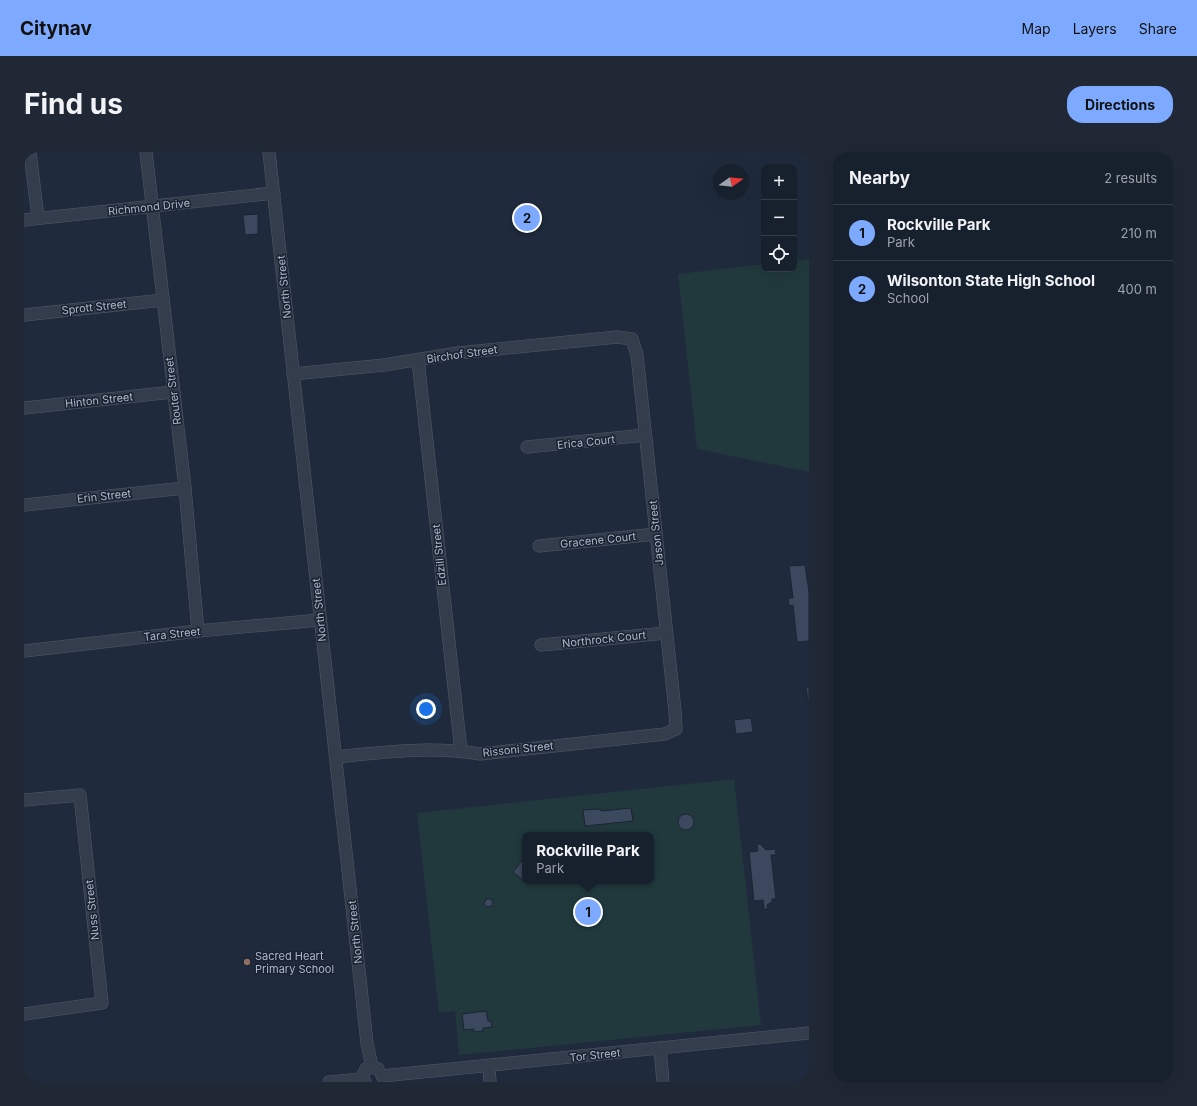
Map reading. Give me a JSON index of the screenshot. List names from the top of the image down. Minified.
{"streets":{"street":["Richmond Drive","North Street","Sprott Street","Birchof Street","Router Street","Hinton Street","Erica Court","Erin Street","Jason Street","Gracene Court","Edzill Street","Tara Street","Northrock Court","Rissoni Street","Nuss Street","Tor Street"]},"crossings":[["Richmond Drive","North Street"],["Richmond Drive","Router Street"],["North Street","Birchof Street"],["North Street","Tara Street"],["North Street","Rissoni Street"],["Sprott Street","Router Street"],["Birchof Street","Jason Street"],["Birchof Street","Edzill Street"],["Router Street","Hinton Street"],["Router Street","Erin Street"],["Router Street","Tara Street"],["Erica Court","Jason Street"],["Jason Street","Gracene Court"],["Jason Street","Northrock Court"],["Jason Street","Rissoni Street"],["Edzill Street","Rissoni Street"]],"places":["Sacred Heart Primary School"],"north":"right","page":{"header":"Citynav","nav":["Map","Layers","Share"],"buttons":"Directions","title":"Find us","heading":["Nearby","2 results"],"map_buttons":["+","−"],"pins":["2","1"],"list":[{"mark":"1","name":"Rockville Park","note":"Park","value":"210 m"},{"mark":"2","name":"Wilsonton State High School","note":"School","value":"400 m"}],"popup":["Rockville Park","Park"]}}
